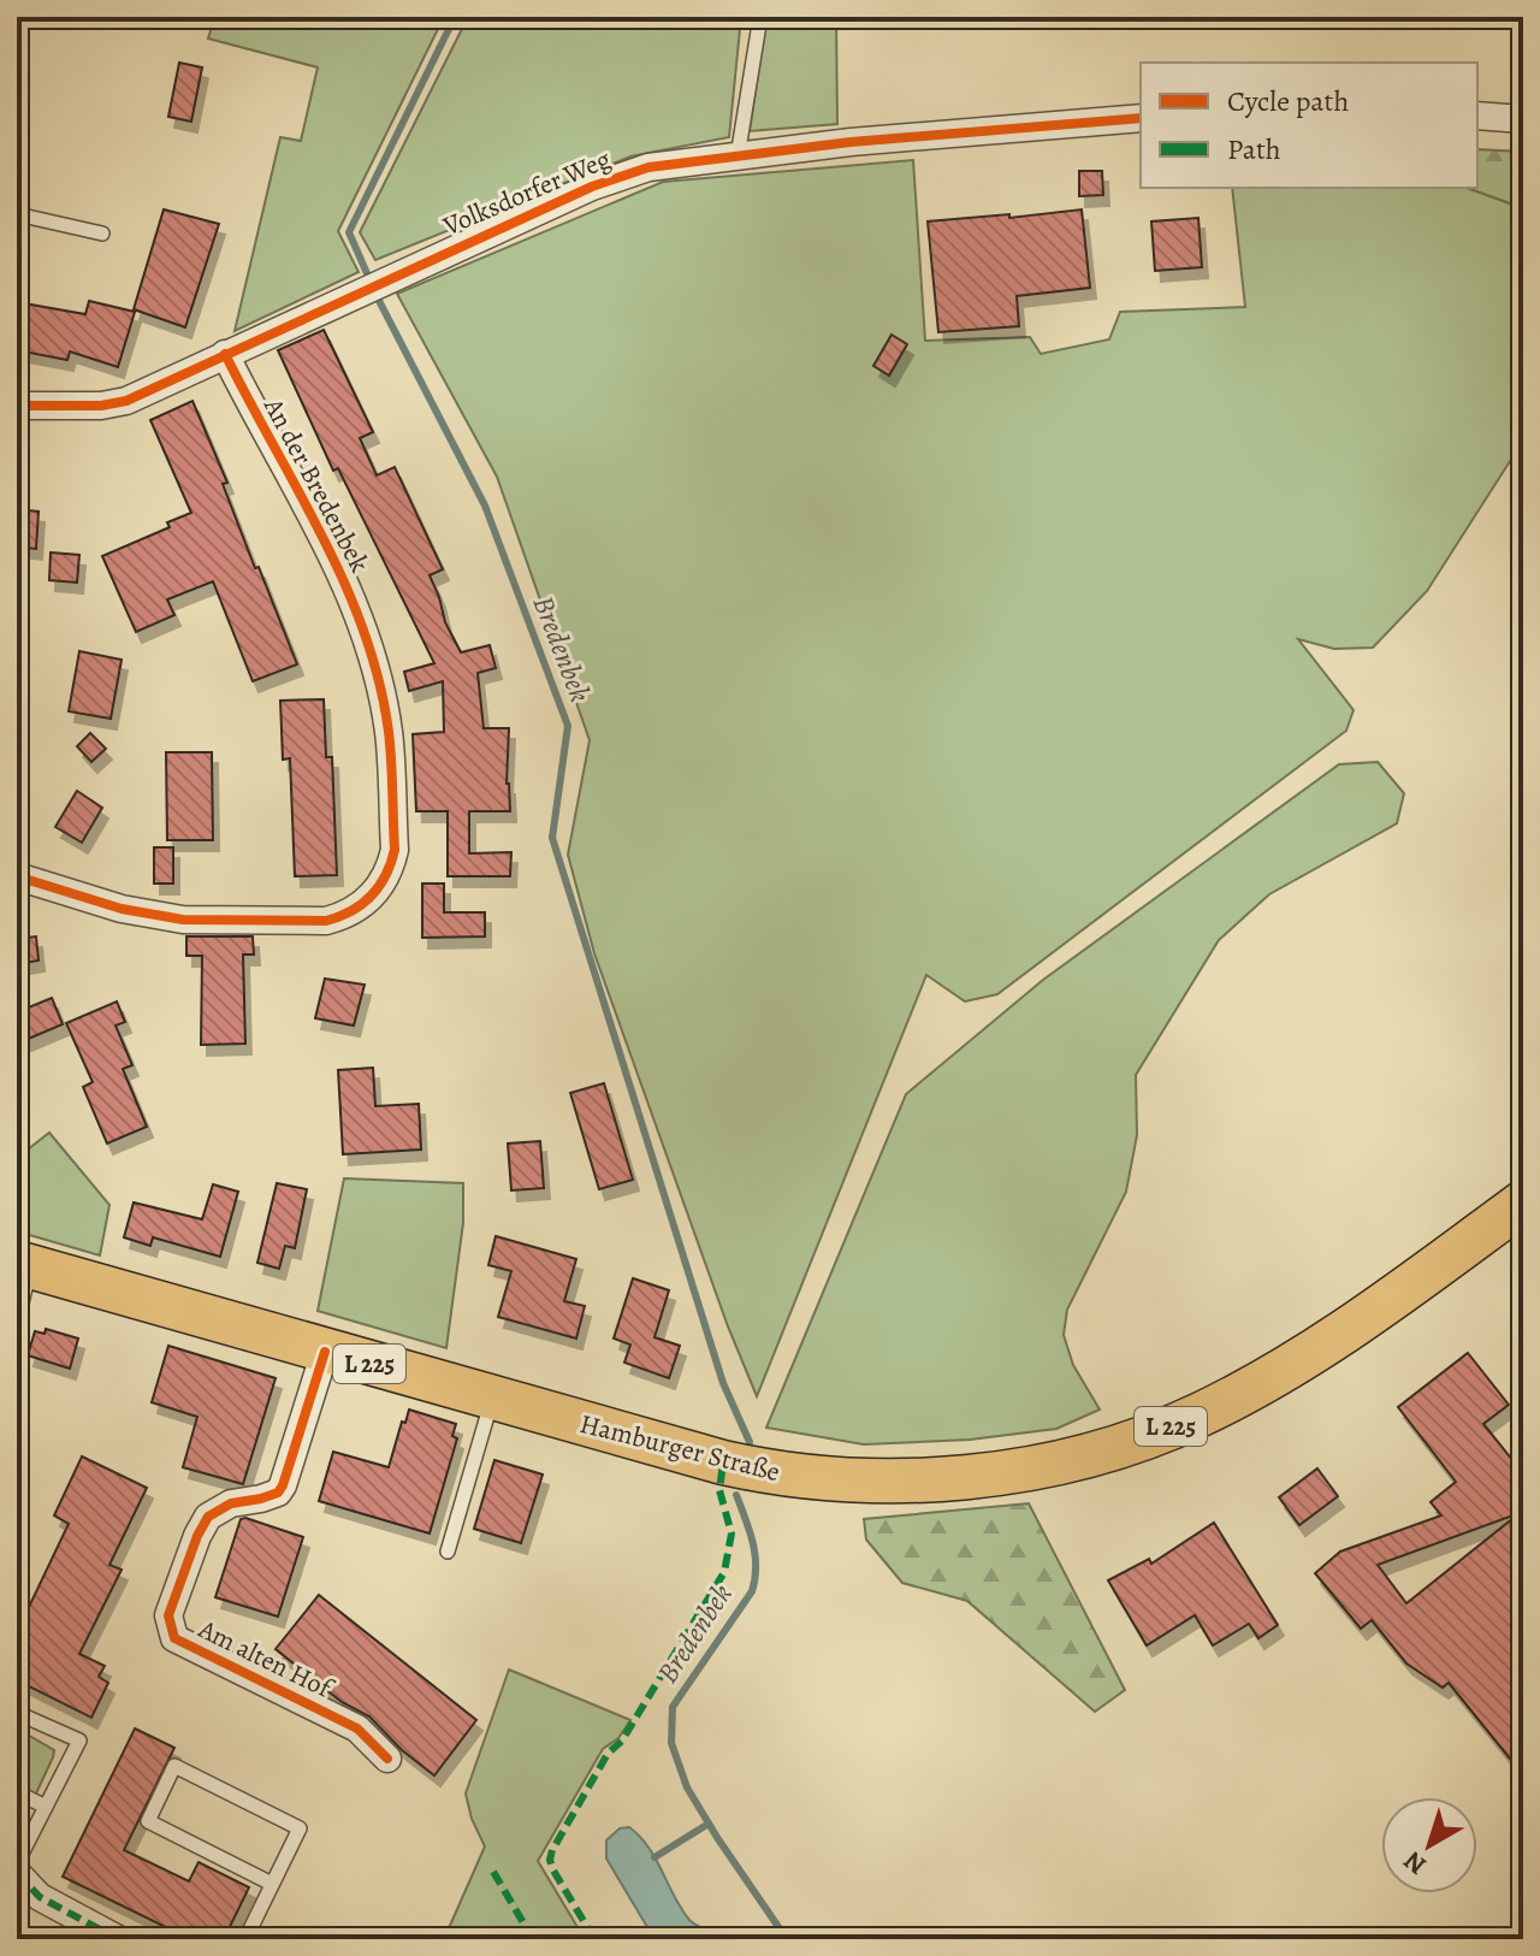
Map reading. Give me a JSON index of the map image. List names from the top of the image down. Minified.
{"streets":{"main road":["L 225","Hamburger Straße"],"street":["Volksdorfer Weg","An der Bredenbek","Am alten Hof"]},"crossings":[["Volksdorfer Weg","An der Bredenbek"],["Hamburger Straße","Am alten Hof"]],"water":["Bredenbek"],"legend":["Cycle path","Path"],"north":"bottom left"}
